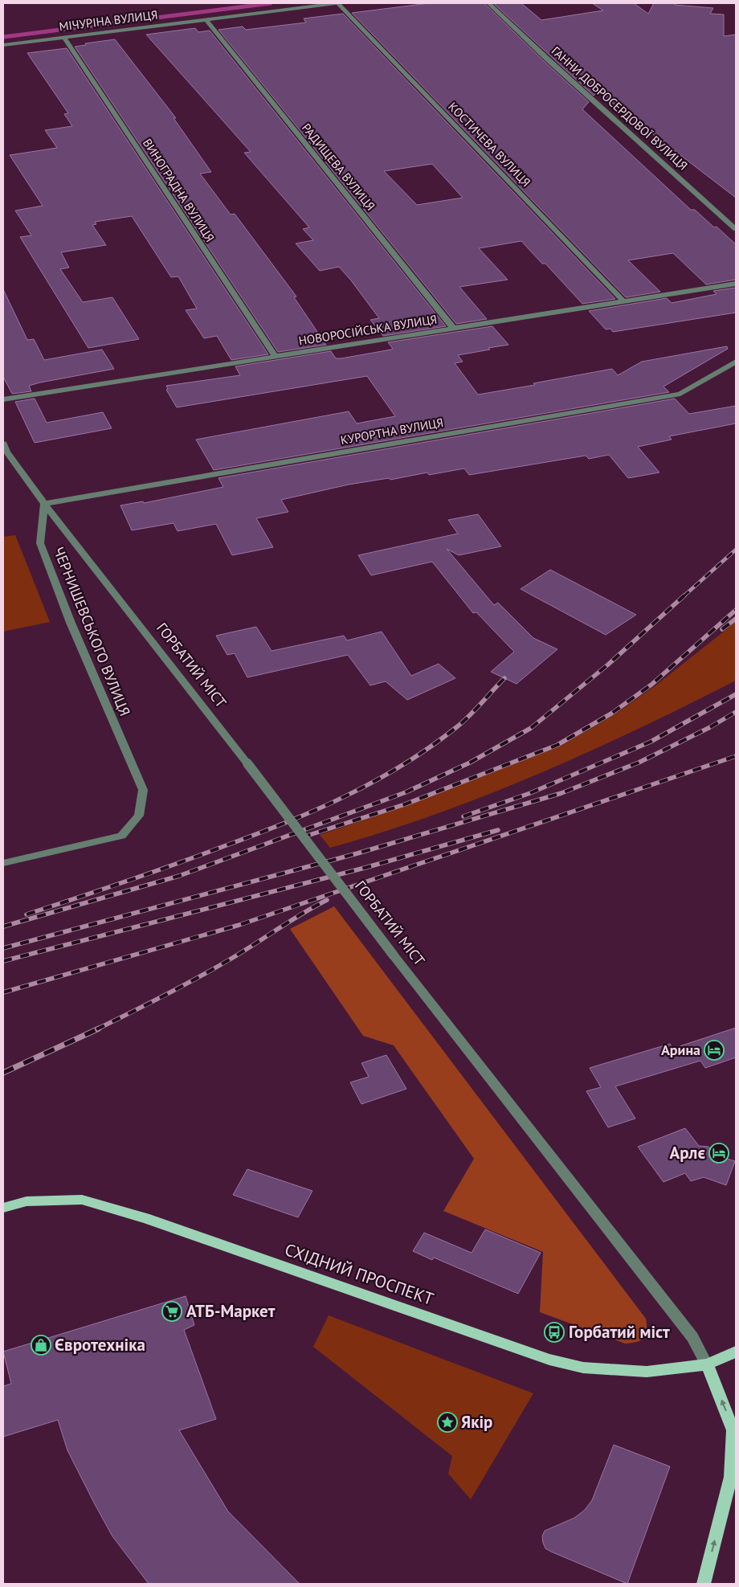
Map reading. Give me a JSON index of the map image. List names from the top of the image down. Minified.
{"streets":{"main road":["СХІДНИЙ ПРОСПЕКТ"],"street":["МІЧУРІНА ВУЛИЦЯ","ГАННИ ДОБРОСЕРДОВОЇ ВУЛИЦЯ","КОСТИЧЕВА ВУЛИЦЯ","РАДИЩЕВА ВУЛИЦЯ","ВИНОГРАДНА ВУЛИЦЯ","НОВОРОСІЙСЬКА ВУЛИЦЯ","КУРОРТНА ВУЛИЦЯ","ЧЕРНИШЕВСЬКОГО ВУЛИЦЯ","ГОРБАТИЙ МІСТ"]},"crossings":[["МІЧУРІНА ВУЛИЦЯ","КОСТИЧЕВА ВУЛИЦЯ"],["МІЧУРІНА ВУЛИЦЯ","РАДИЩЕВА ВУЛИЦЯ"],["МІЧУРІНА ВУЛИЦЯ","ВИНОГРАДНА ВУЛИЦЯ"],["КОСТИЧЕВА ВУЛИЦЯ","НОВОРОСІЙСЬКА ВУЛИЦЯ"],["РАДИЩЕВА ВУЛИЦЯ","НОВОРОСІЙСЬКА ВУЛИЦЯ"],["ВИНОГРАДНА ВУЛИЦЯ","НОВОРОСІЙСЬКА ВУЛИЦЯ"],["КУРОРТНА ВУЛИЦЯ","ЧЕРНИШЕВСЬКОГО ВУЛИЦЯ"],["КУРОРТНА ВУЛИЦЯ","ГОРБАТИЙ МІСТ"],["ЧЕРНИШЕВСЬКОГО ВУЛИЦЯ","ГОРБАТИЙ МІСТ"],["ГОРБАТИЙ МІСТ","СХІДНИЙ ПРОСПЕКТ"]],"places":{"hotel":["Арина","Арлє"],"supermarket":["АТБ-Маркет"],"bus stop":["Горбатий міст"],"shop":["Євротехніка"],"place":["Якір"]}}
